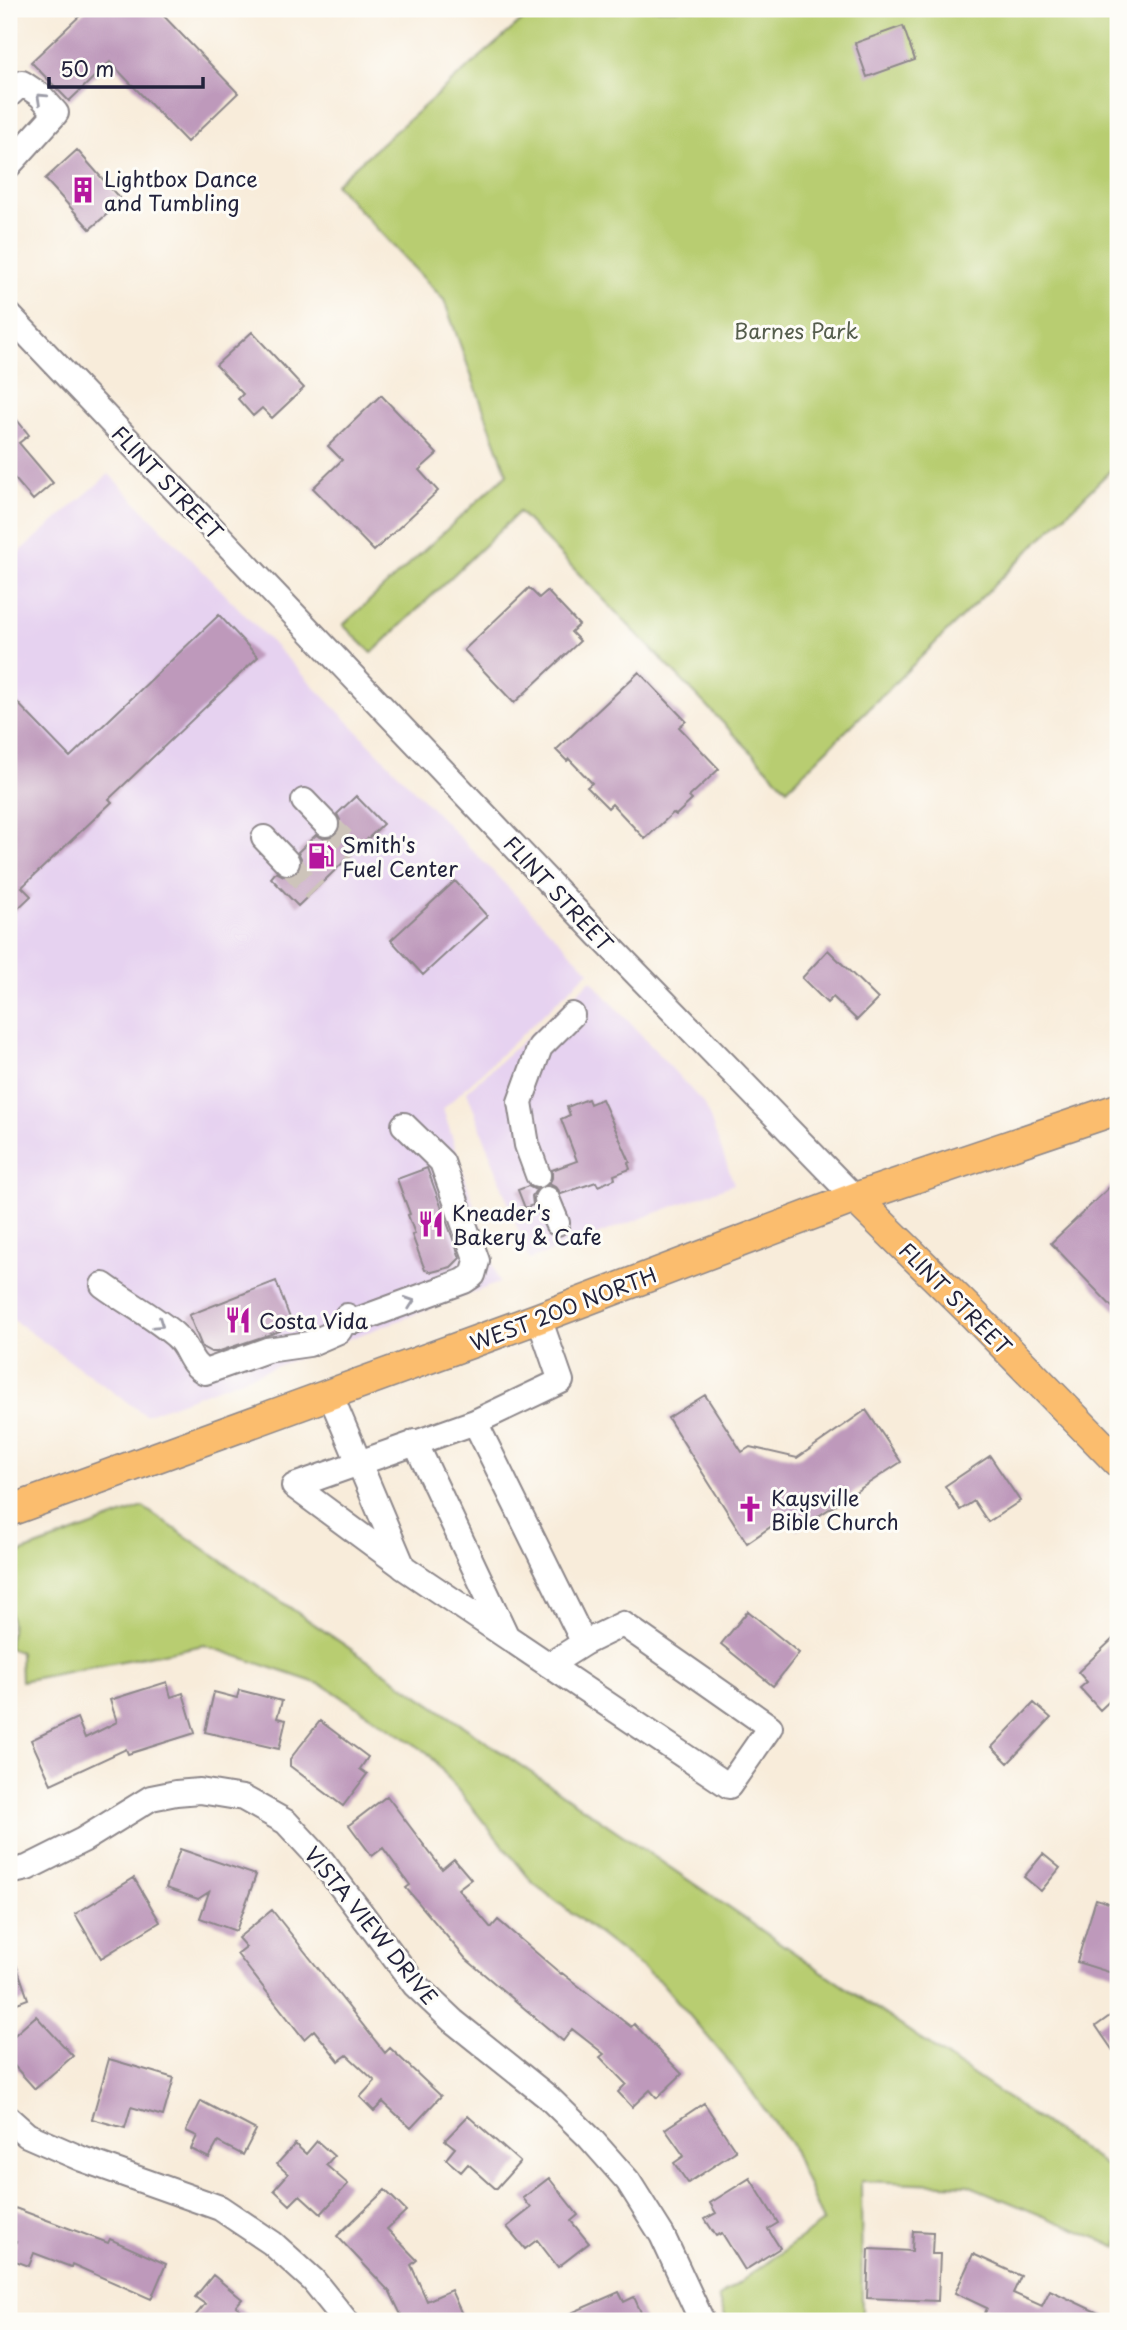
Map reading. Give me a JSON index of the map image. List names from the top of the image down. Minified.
{"streets":{"main road":["FLINT STREET","WEST 200 NORTH"],"street":["VISTA VIEW DRIVE"]},"crossings":[["FLINT STREET","WEST 200 NORTH"]],"parks":["Barnes Park"],"places":{"building":["Lightbox Dance and Tumbling"],"fuel station":["Smith's Fuel Center"],"restaurant":["Kneader's Bakery & Cafe","Costa Vida"],"church":["Kaysville Bible Church"]},"scale_bar":"50 m"}
